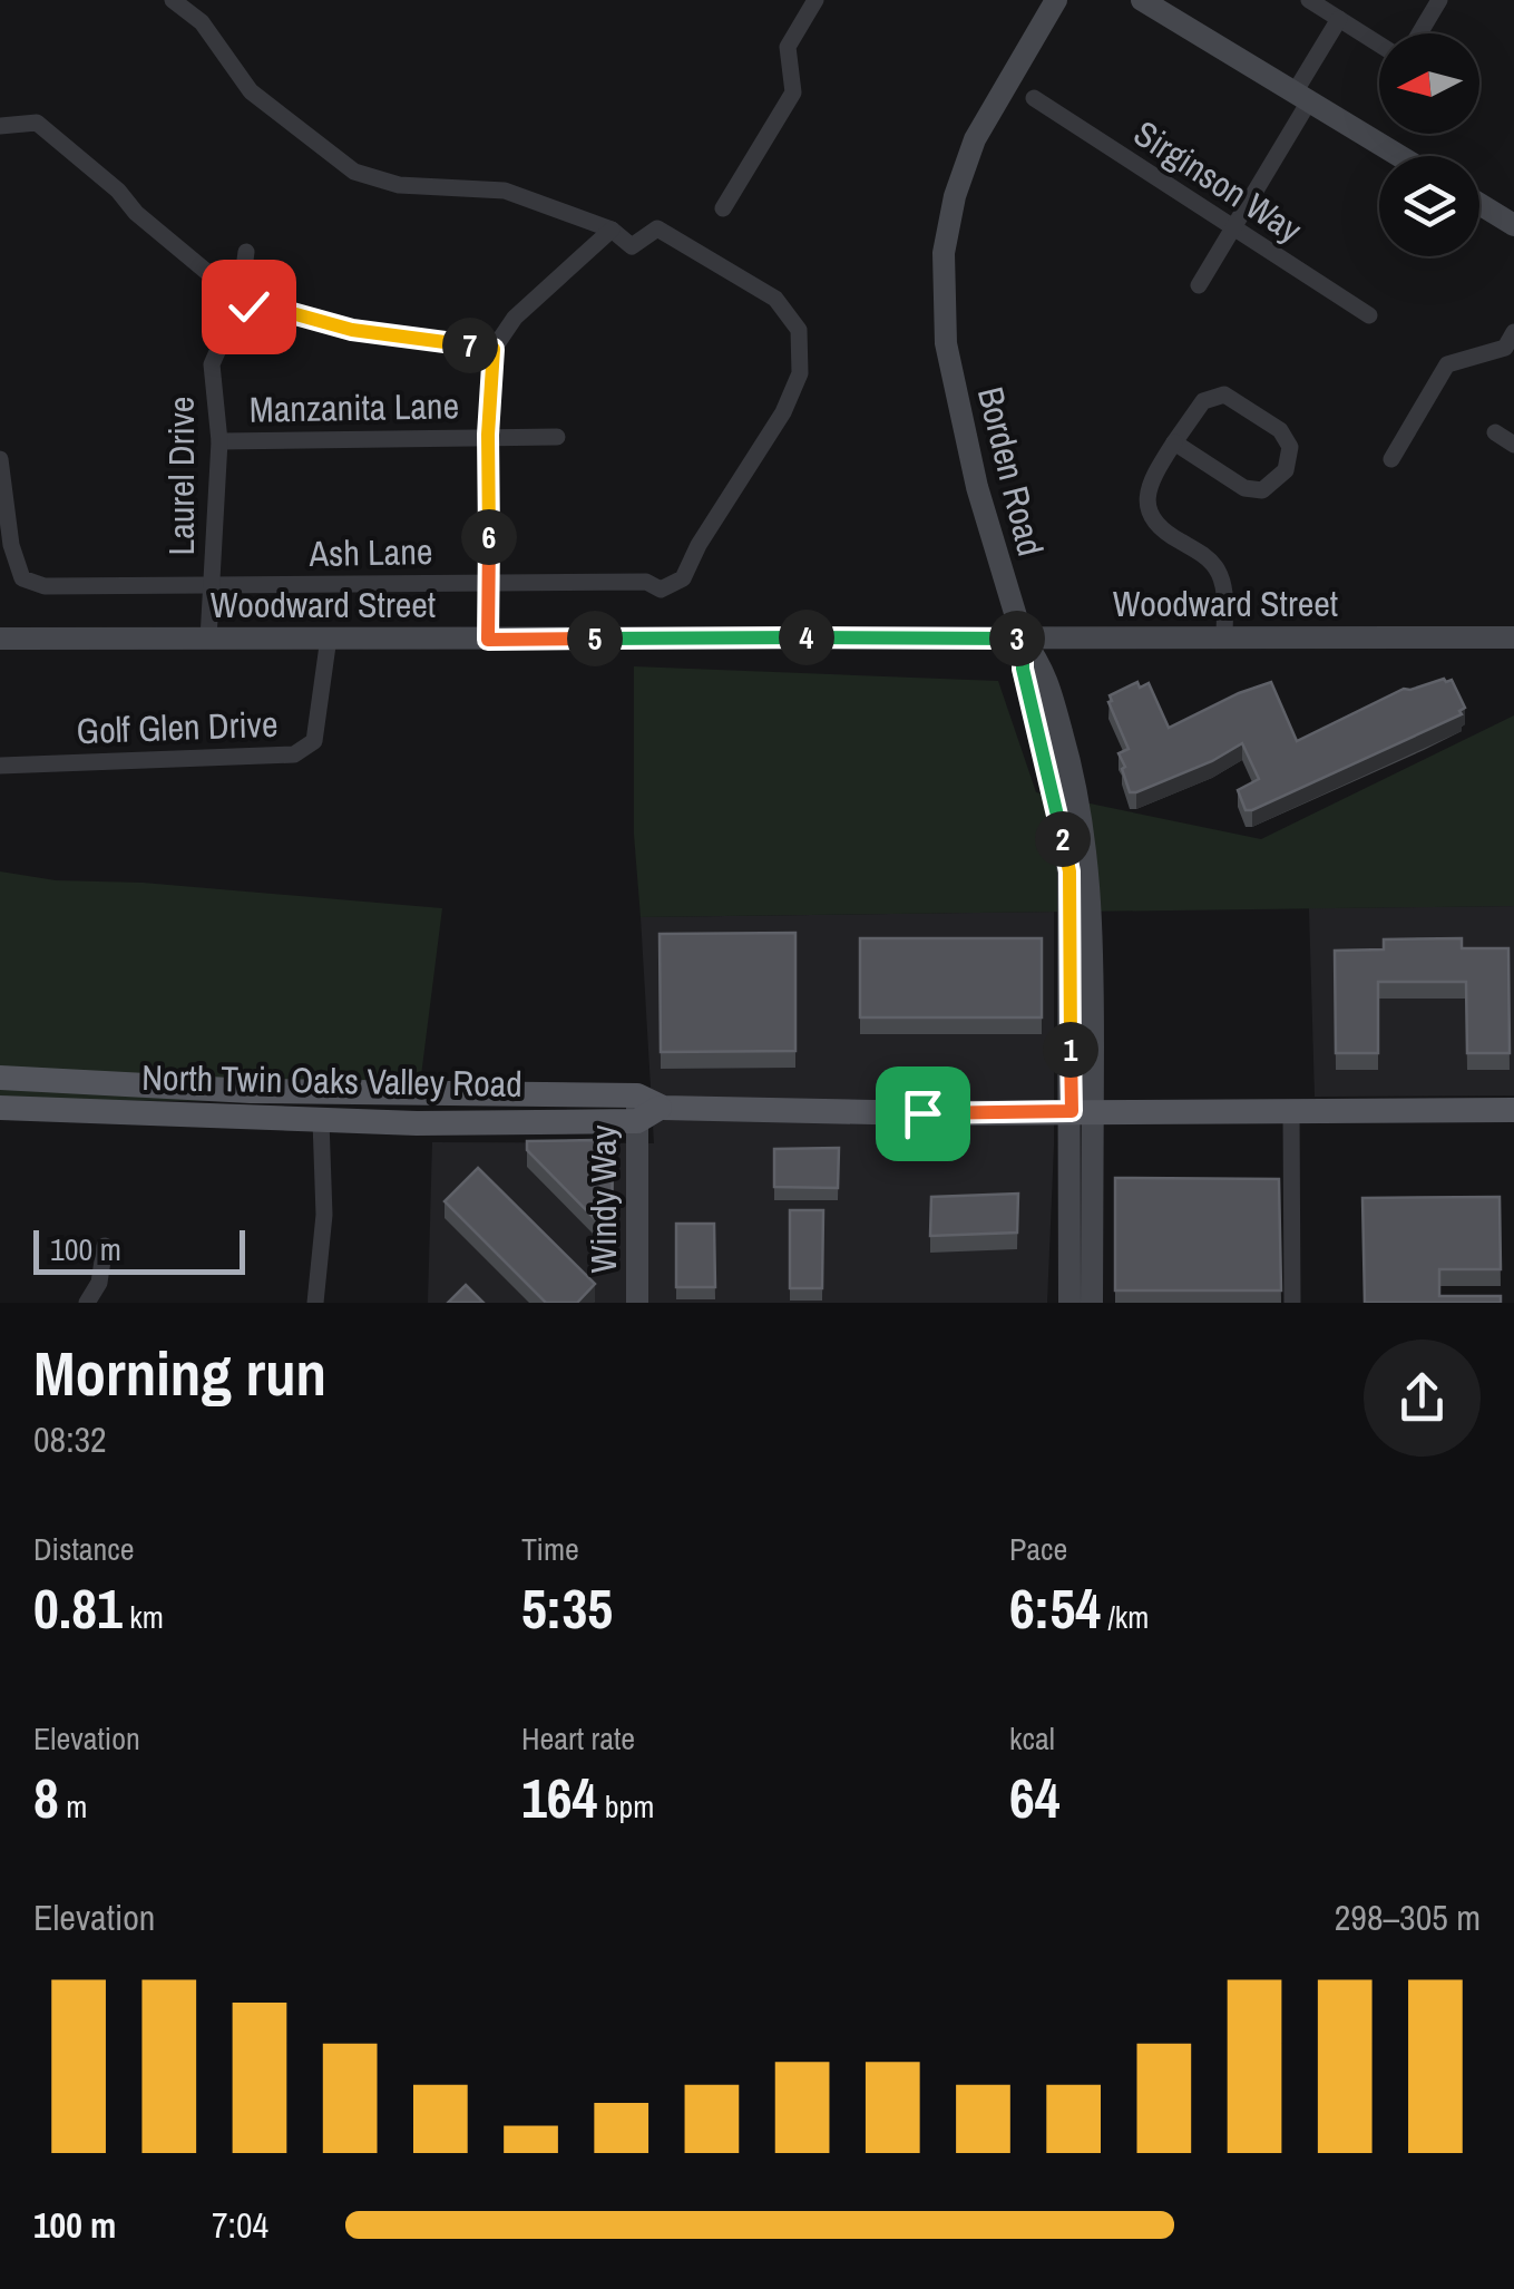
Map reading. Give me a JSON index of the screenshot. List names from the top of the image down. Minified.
{"streets":{"main road":["Borden Road","Woodward Street","North Twin Oaks Valley Road","Windy Way"],"street":["Sirginson Way","Manzanita Lane","Laurel Drive","Ash Lane","Golf Glen Drive"]},"crossings":[["Manzanita Lane","Laurel Drive"],["Borden Road","Woodward Street"],["Borden Road","North Twin Oaks Valley Road"],["Laurel Drive","Ash Lane"],["Laurel Drive","Woodward Street"],["Woodward Street","Golf Glen Drive"],["North Twin Oaks Valley Road","Windy Way"]],"scale_bar":"100 m","north":"left","page":{"pins":["7","6","4","3","5","2","1"],"scale":"100 m","heading":["Morning run","08:32"],"stats":[["Distance","0.81 km"],["Time","5:35"],["Pace","6:54 /km"],["Elevation","8 m"],["Heart rate","164 bpm"],["kcal","64"]],"chart":["Elevation","298–305 m"],"list":[{"name":"100 m","note":"7:04"}]}}
